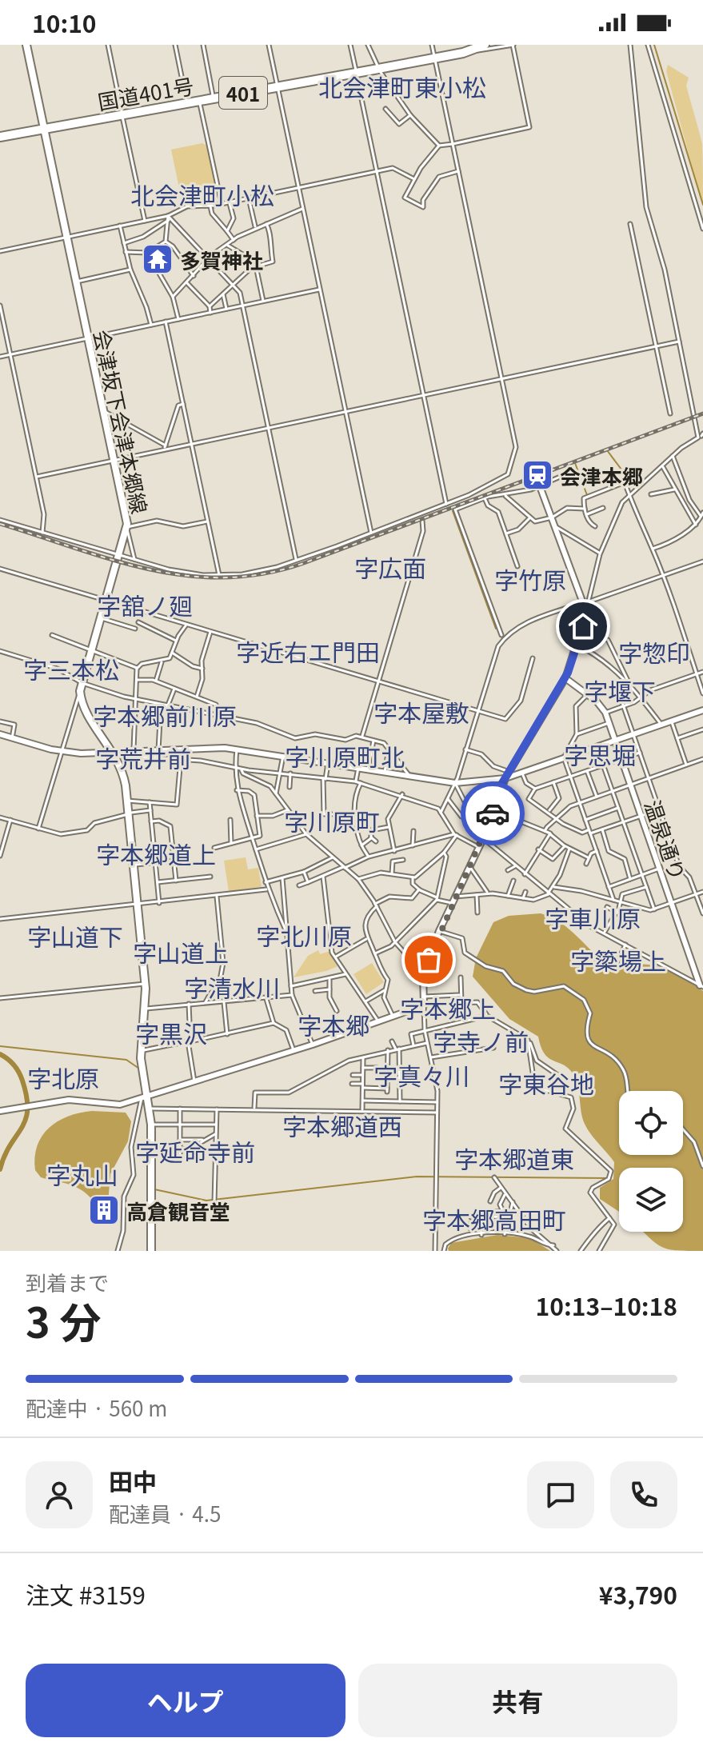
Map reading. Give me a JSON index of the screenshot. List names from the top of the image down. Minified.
{"streets":{"highway":["国道401号","401"],"main road":["会津坂下会津本郷線","温泉通り"]},"crossings":[["国道401号","会津坂下会津本郷線"]],"districts":["北会津町東小松","北会津町小松","字広面","字竹原","字舘ノ廻","字近右エ門田","字惣印","字三本松","字堰下","字本屋敷","字本郷前川原","字思堀","字川原町北","字荒井前","字川原町","字本郷道上","字車川原","字北川原","字山道下","字山道上","字簗場上","字清水川","字本郷上","字本郷","字黒沢","字寺ノ前","字真々川","字北原","字東谷地","字本郷道西","字延命寺前","字本郷道東","字丸山","字本郷高田町"],"places":{"temple":["多賀神社"],"station":["会津本郷"],"building":["高倉観音堂"]},"page":{"status":"10:10","heading":["3 分","到着まで","10:13–10:18"],"panel":["田中","配達員 · 4.5","注文 #3159","¥3,790"],"bar":"配達中 · 560 m","buttons":["ヘルプ","共有"]}}
